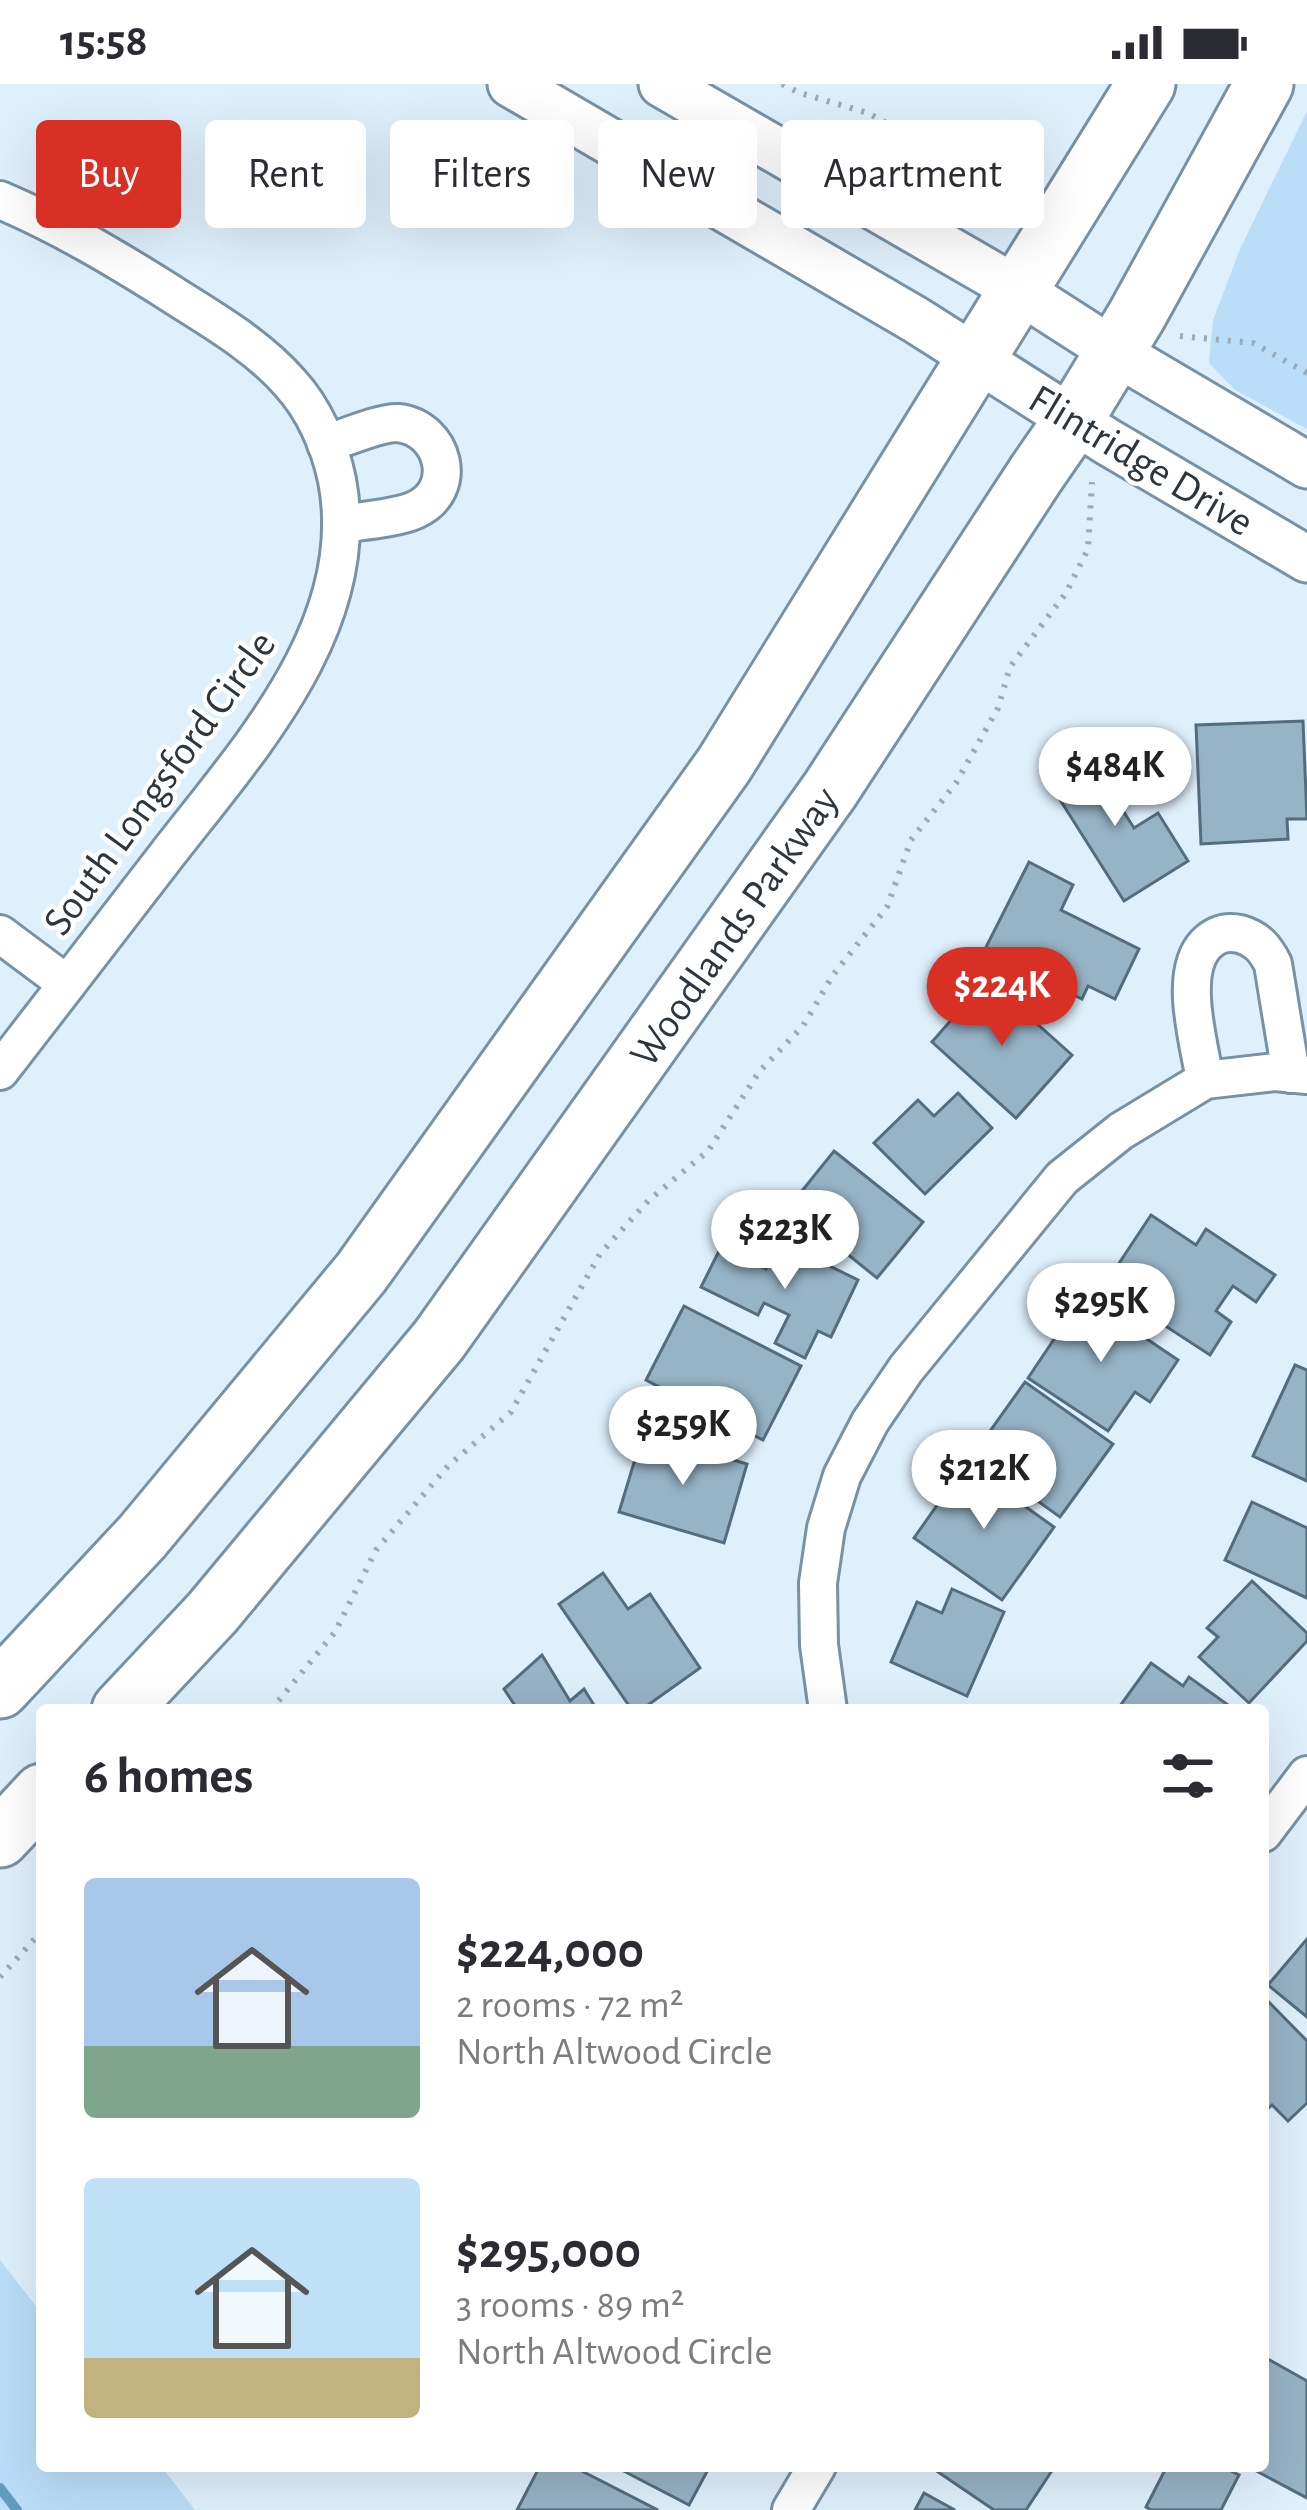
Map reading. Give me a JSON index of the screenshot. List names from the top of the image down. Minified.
{"streets":{"main road":["Woodlands Parkway"],"street":["Flintridge Drive","South Longsford Circle"]},"crossings":[["Flintridge Drive","Woodlands Parkway"]],"page":{"status":"15:58","chip":["Buy","Rent","Filters","New","Apartment"],"price":["$484K","$224K","$223K","$295K","$259K","$212K"],"heading":"6 homes","list":[{"name":"$224,000","note":"2 rooms · 72 m² · North Altwood Circle"},{"name":"$295,000","note":"3 rooms · 89 m² · North Altwood Circle"}]}}
